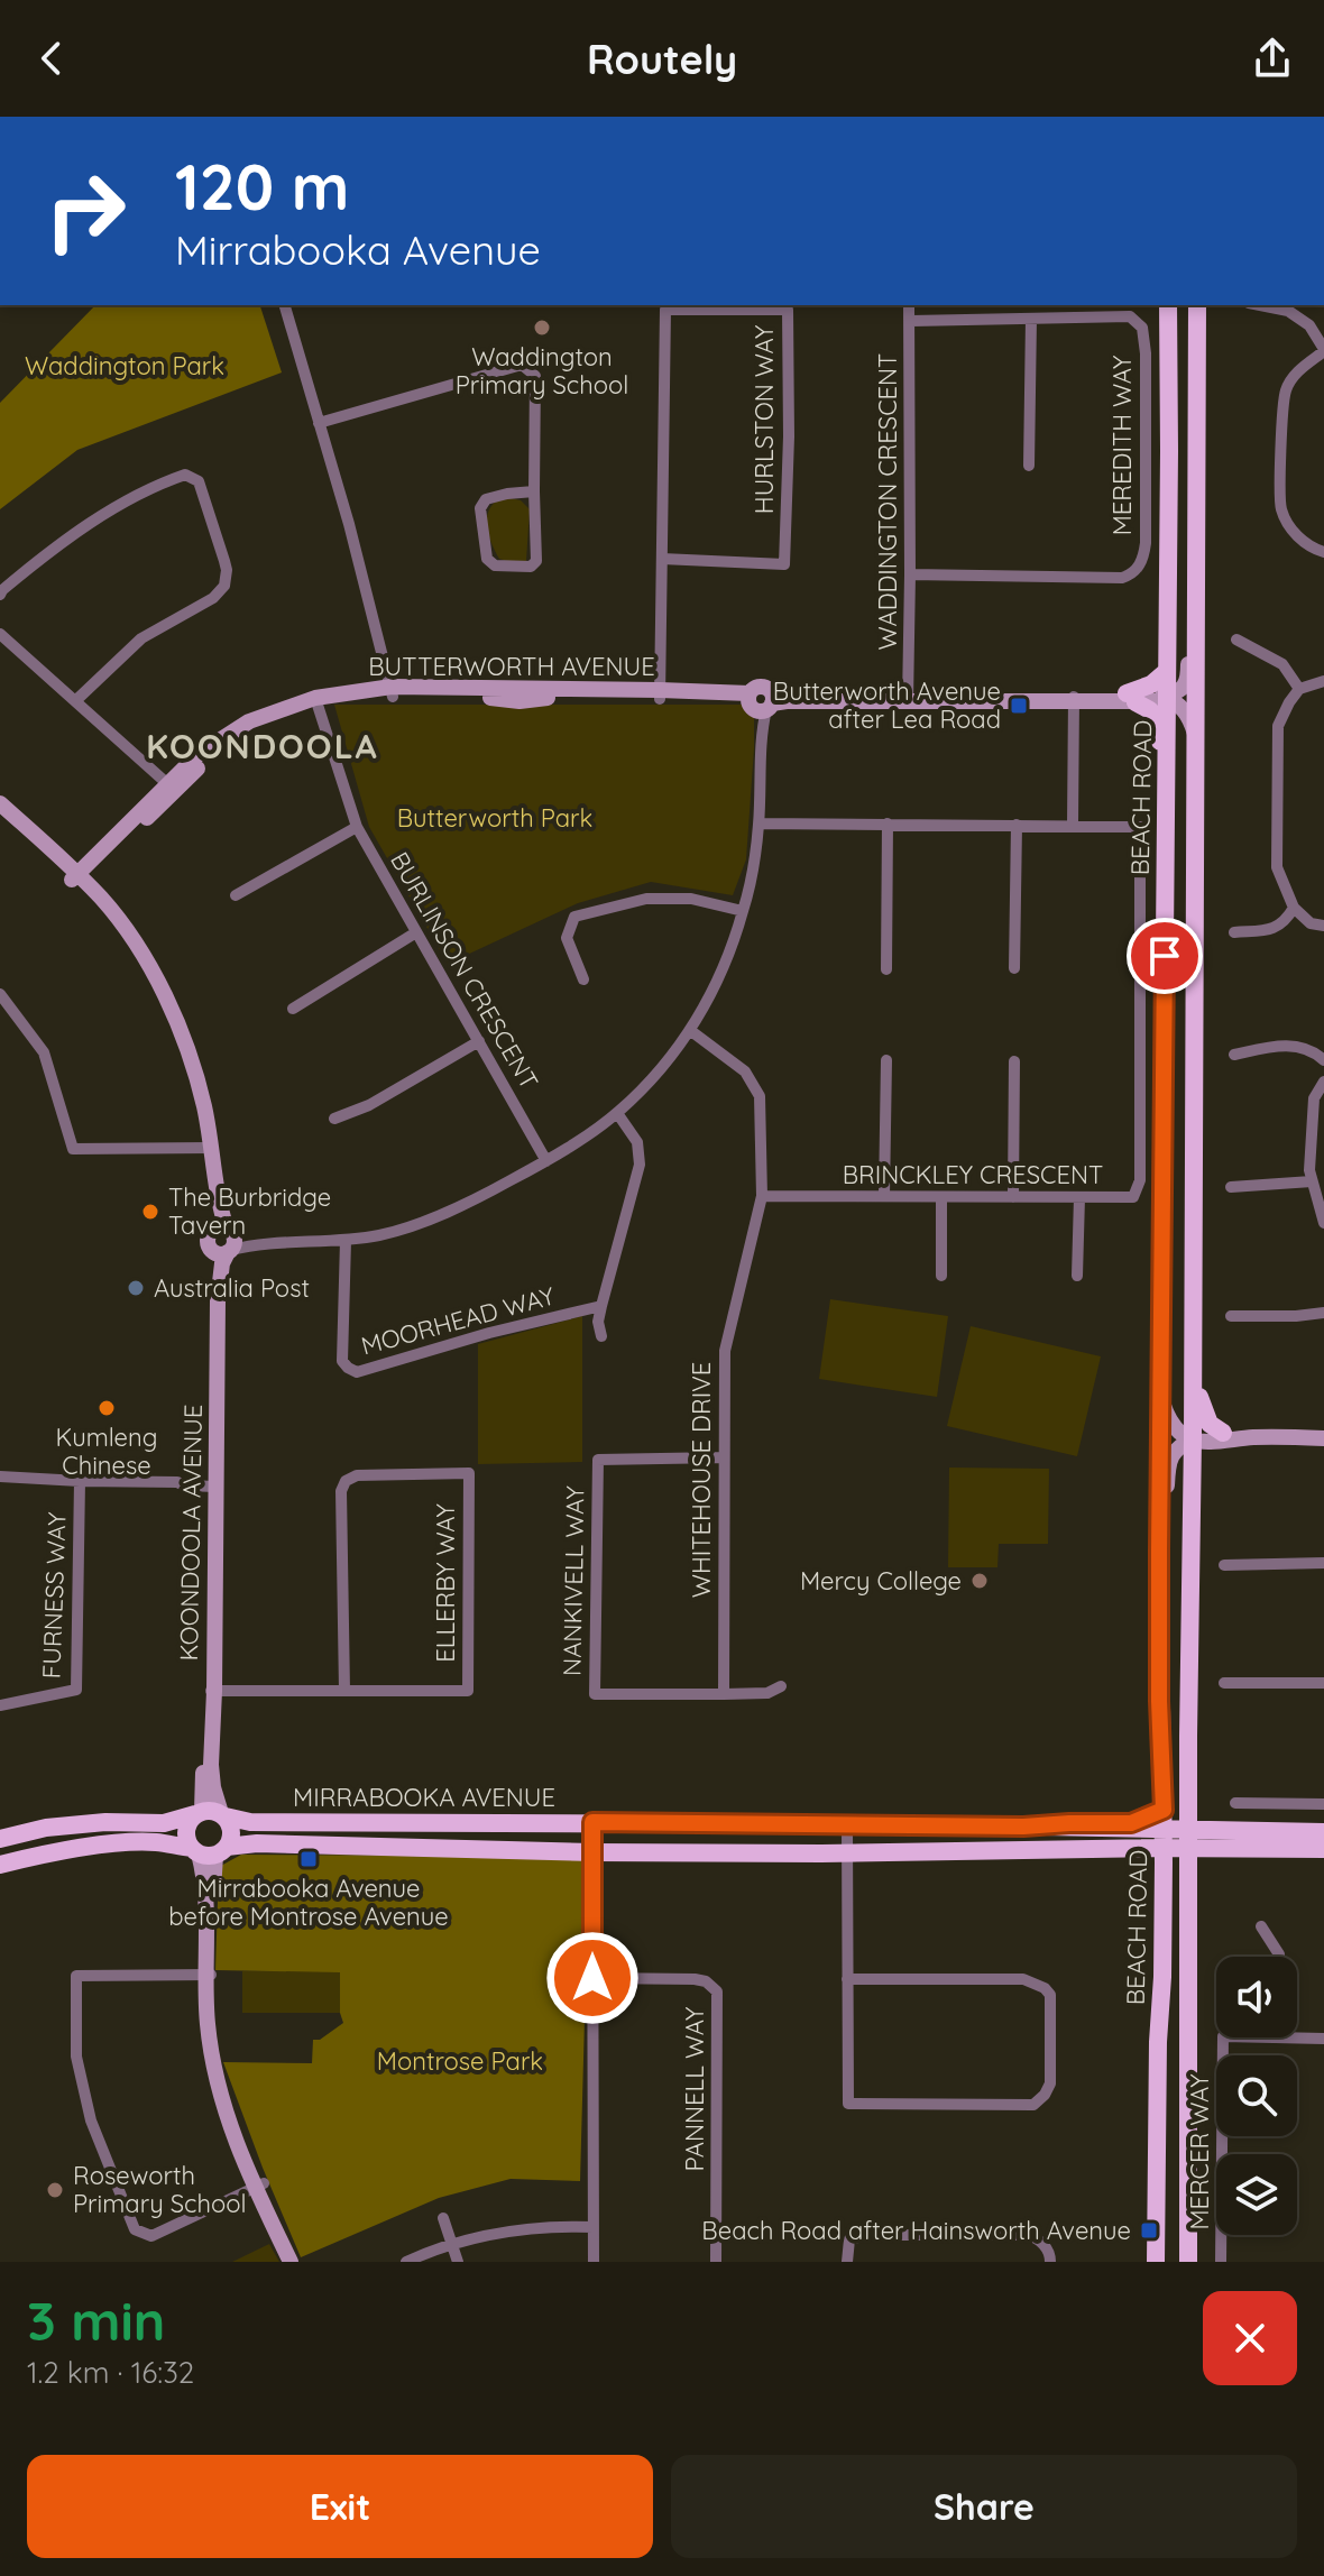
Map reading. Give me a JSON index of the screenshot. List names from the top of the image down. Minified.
{"streets":{"main road":["BEACH ROAD","MIRRABOOKA AVENUE"],"street":["HURLSTON WAY","MEREDITH WAY","WADDINGTON CRESCENT","BUTTERWORTH AVENUE","BURLINSON CRESCENT","BRINCKLEY CRESCENT","MOORHEAD WAY","WHITEHOUSE DRIVE","KOONDOOLA AVENUE","NANKIVELL WAY","ELLERBY WAY","FURNESS WAY","PANNELL WAY","MERCER WAY"]},"crossings":[["HURLSTON WAY","BUTTERWORTH AVENUE"],["MEREDITH WAY","WADDINGTON CRESCENT"],["WADDINGTON CRESCENT","BUTTERWORTH AVENUE"],["BUTTERWORTH AVENUE","BEACH ROAD"],["BUTTERWORTH AVENUE","BURLINSON CRESCENT"],["BUTTERWORTH AVENUE","KOONDOOLA AVENUE"],["BEACH ROAD","MIRRABOOKA AVENUE"],["BRINCKLEY CRESCENT","WHITEHOUSE DRIVE"],["WHITEHOUSE DRIVE","NANKIVELL WAY"],["KOONDOOLA AVENUE","ELLERBY WAY"],["KOONDOOLA AVENUE","MIRRABOOKA AVENUE"]],"districts":["KOONDOOLA"],"parks":["Waddington Park","Butterworth Park","Montrose Park"],"places":{"other":["Waddington Primary School","The Burbridge Tavern","Australia Post","Kumleng Chinese","Mercy College","Roseworth Primary School"],"transit":["Butterworth Avenue after Lea Road","Mirrabooka Avenue before Montrose Avenue","Beach Road after Hainsworth Avenue"]},"page":{"header":"Routely","turn":["120 m","Mirrabooka Avenue"],"heading":["3 min","1.2 km · 16:32"],"buttons":["Exit","Share"]}}
